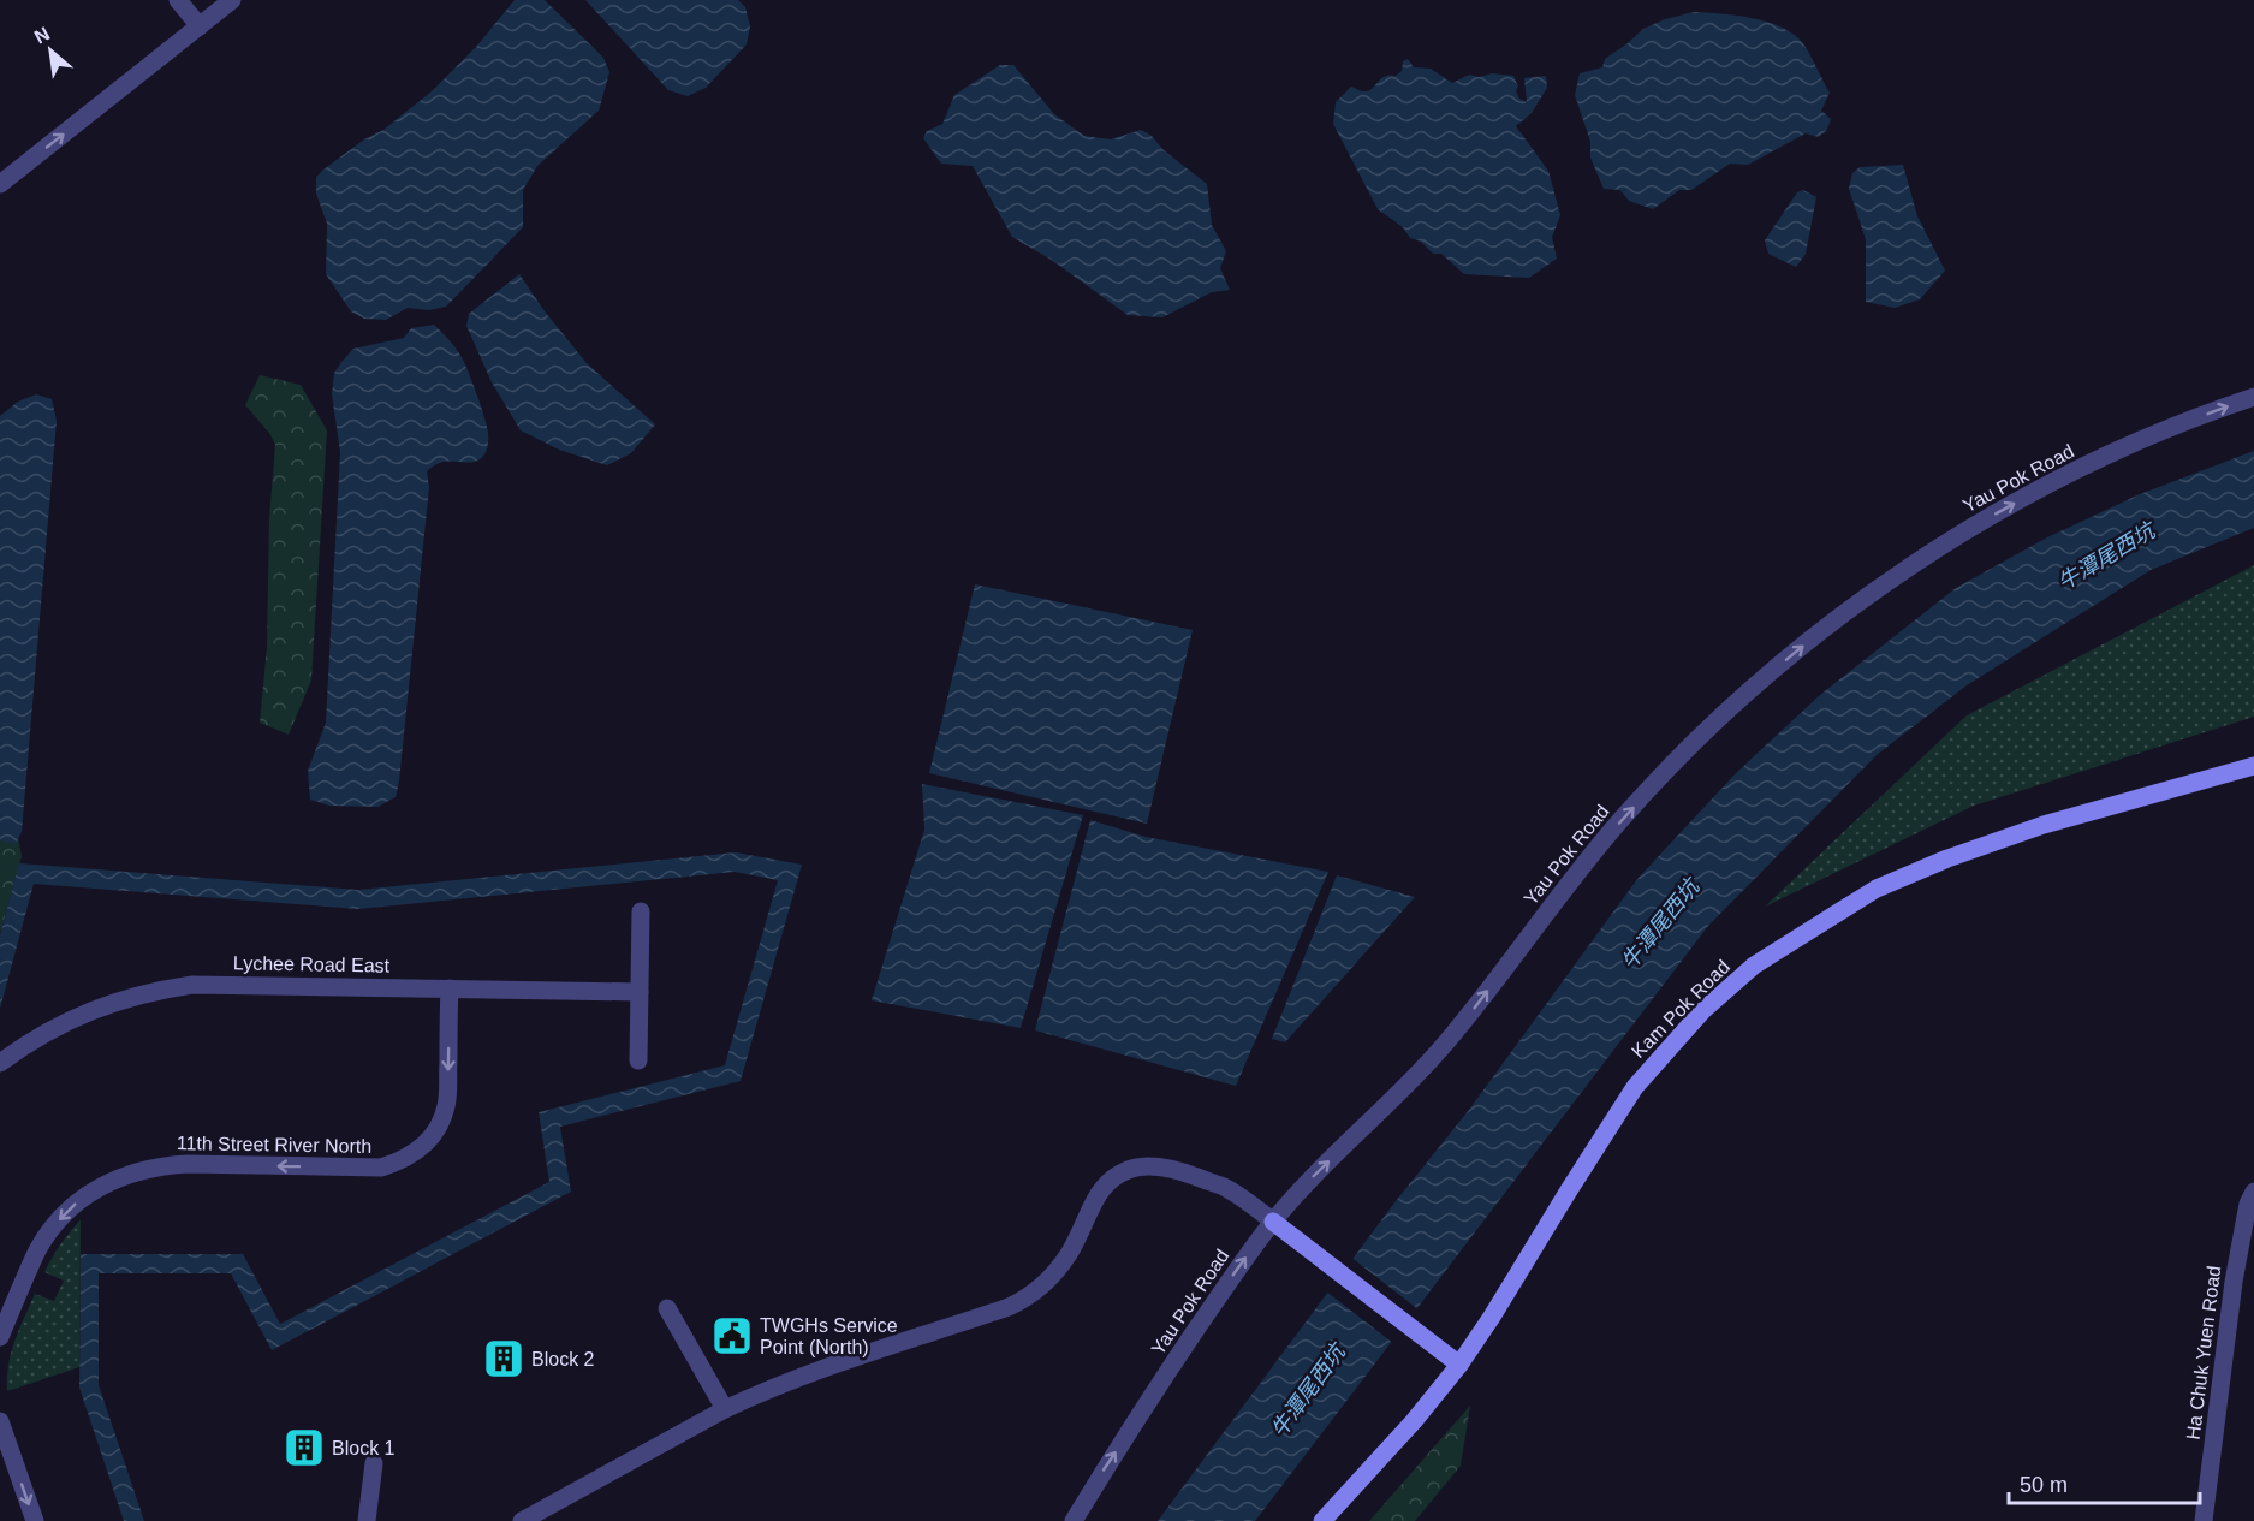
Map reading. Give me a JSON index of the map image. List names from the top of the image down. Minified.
{"streets":{"street":["Yau Pok Road","Lychee Road East","Kam Pok Road","11th Street River North","Ha Chuk Yuen Road"]},"crossings":[["Lychee Road East","11th Street River North"]],"one_way":["Yau Pok Road","11th Street River North"],"water":["牛潭尾西坑"],"places":{"public building":["TWGHs Service Point (North)"],"building":["Block 2","Block 1"]},"scale_bar":"50 m","north":"top left"}
